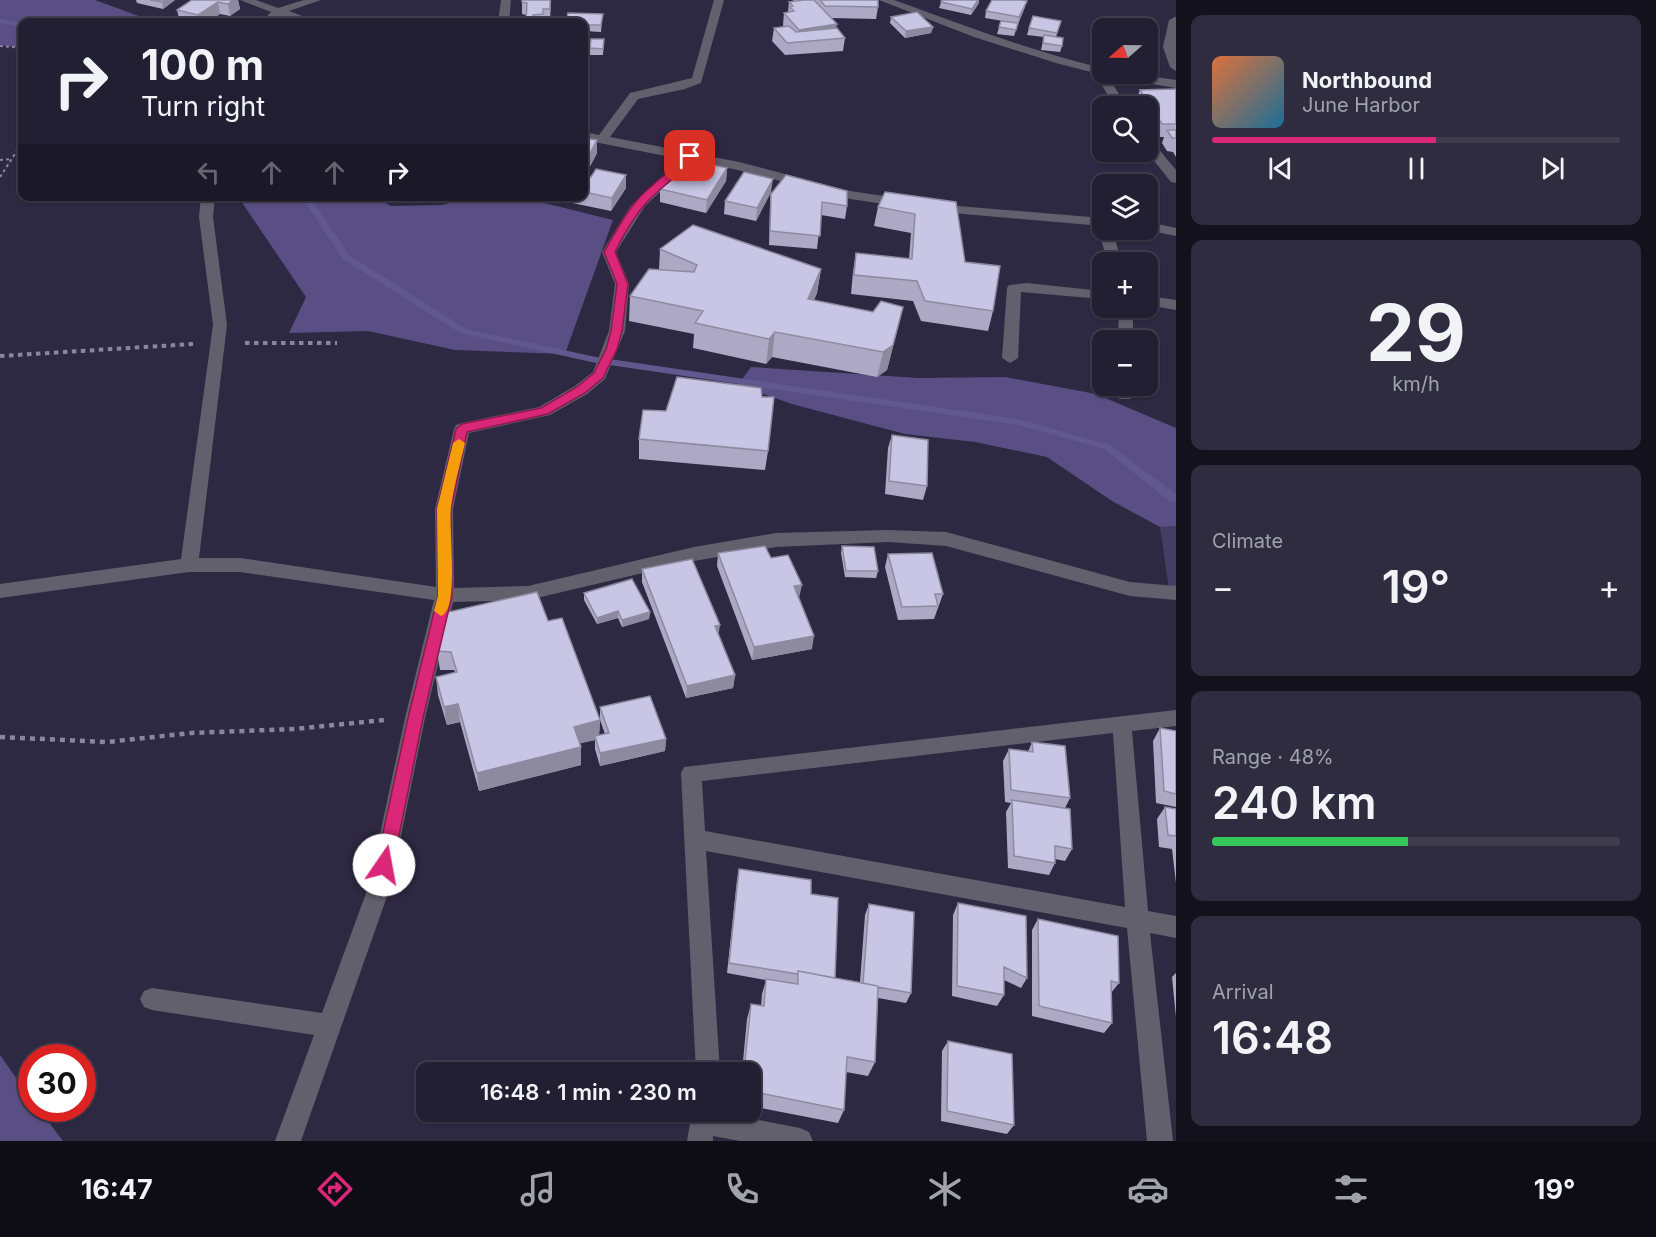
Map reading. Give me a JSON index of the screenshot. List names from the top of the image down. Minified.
{"north":"left","page":{"map_buttons":["+","−"],"turn":["100 m","Turn right"],"song":["Northbound","June Harbor"],"tile":[["29","km/h"],"Climate",["Range · 48%","240 km"],["Arrival","16:48"]],"heat":["−","19°","+"],"limit":"30","trip":"16:48 · 1 min · 230 m","tabs":["16:47","19°"]}}
